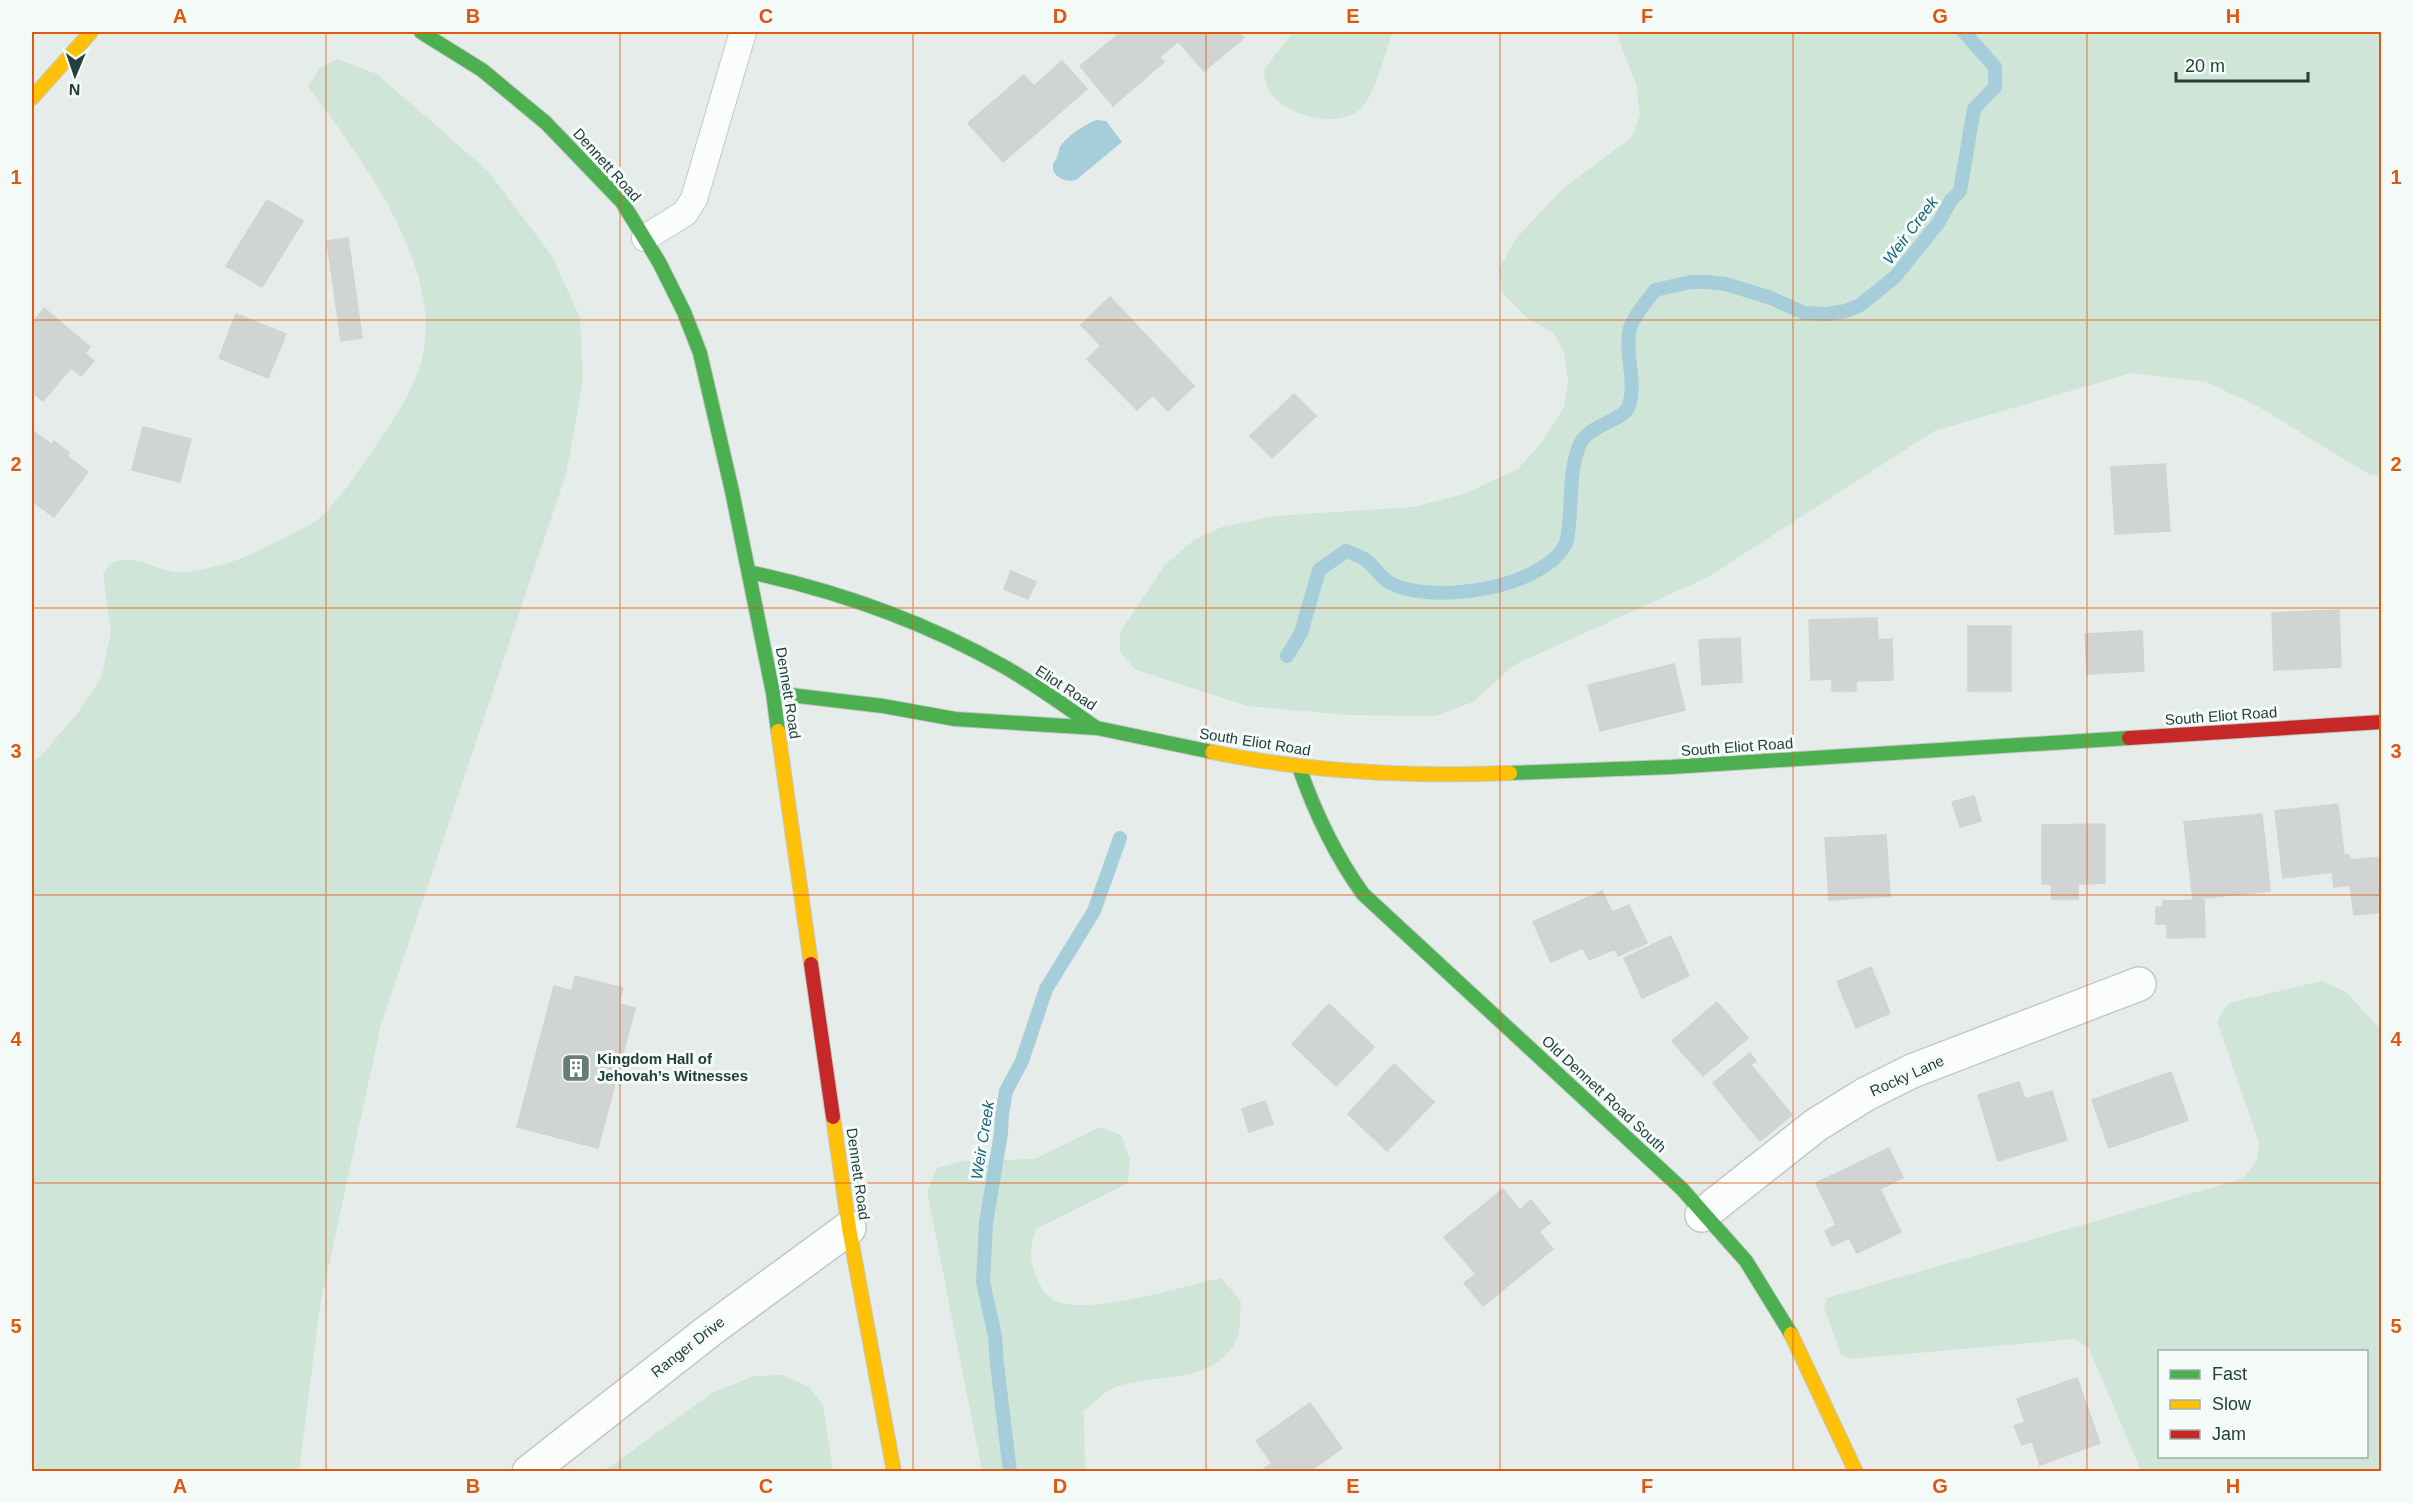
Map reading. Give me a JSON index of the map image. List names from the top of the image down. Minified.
{"streets":{"main road":["Dennett Road","Eliot Road","South Eliot Road","Old Dennett Road South"],"street":["Rocky Lane","Ranger Drive"]},"crossings":[["Dennett Road","Eliot Road"],["Dennett Road","Ranger Drive"],["Eliot Road","South Eliot Road"],["South Eliot Road","Old Dennett Road South"],["Rocky Lane","Old Dennett Road South"]],"water":["Weir Creek"],"places":{"building":["Kingdom Hall of Jehovah’s Witnesses"]},"legend":["Fast","Slow","Jam"],"scale_bar":"20 m","north":"bottom","grid":{"columns":["A","B","C","D","E","F","G","H"],"rows":["1","2","3","4","5"]}}
